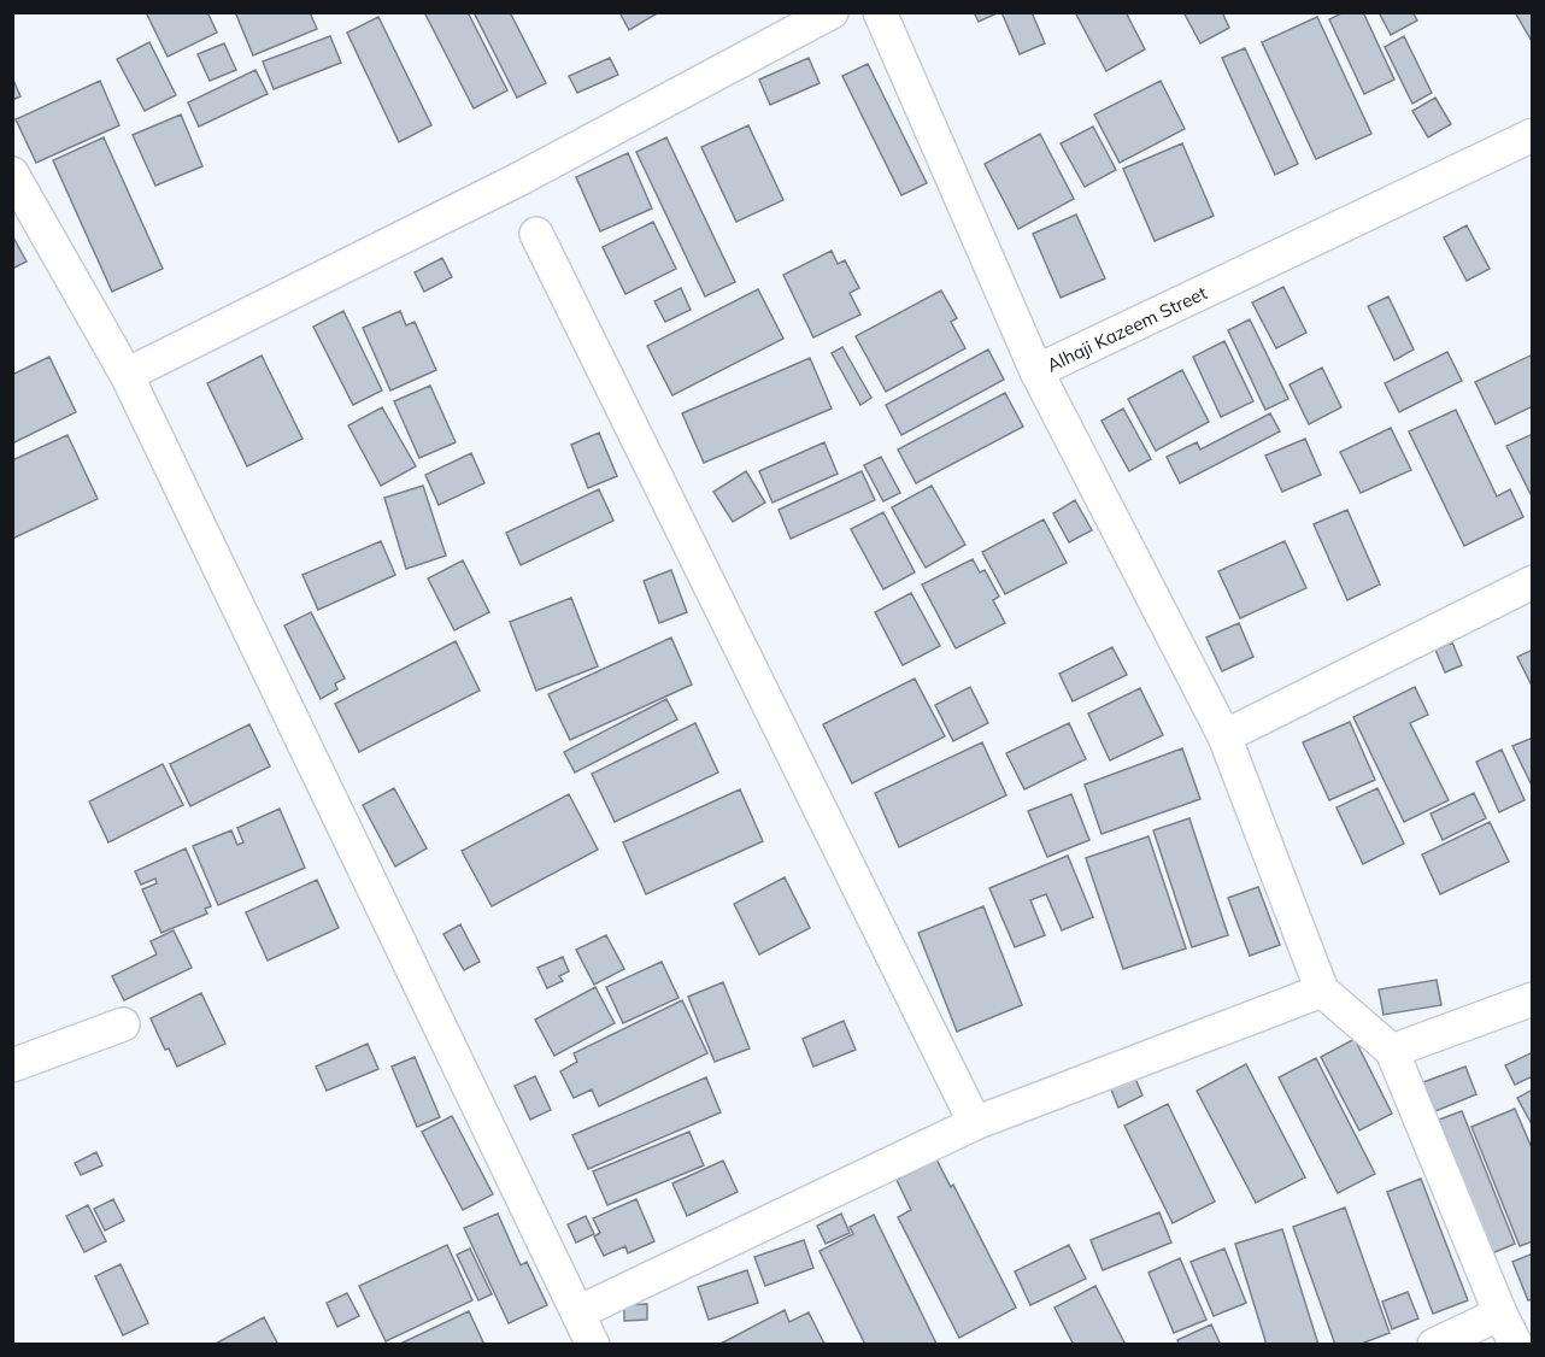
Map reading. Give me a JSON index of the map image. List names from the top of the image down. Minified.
{"streets":{"street":["Alhaji Kazeem Street"]}}
